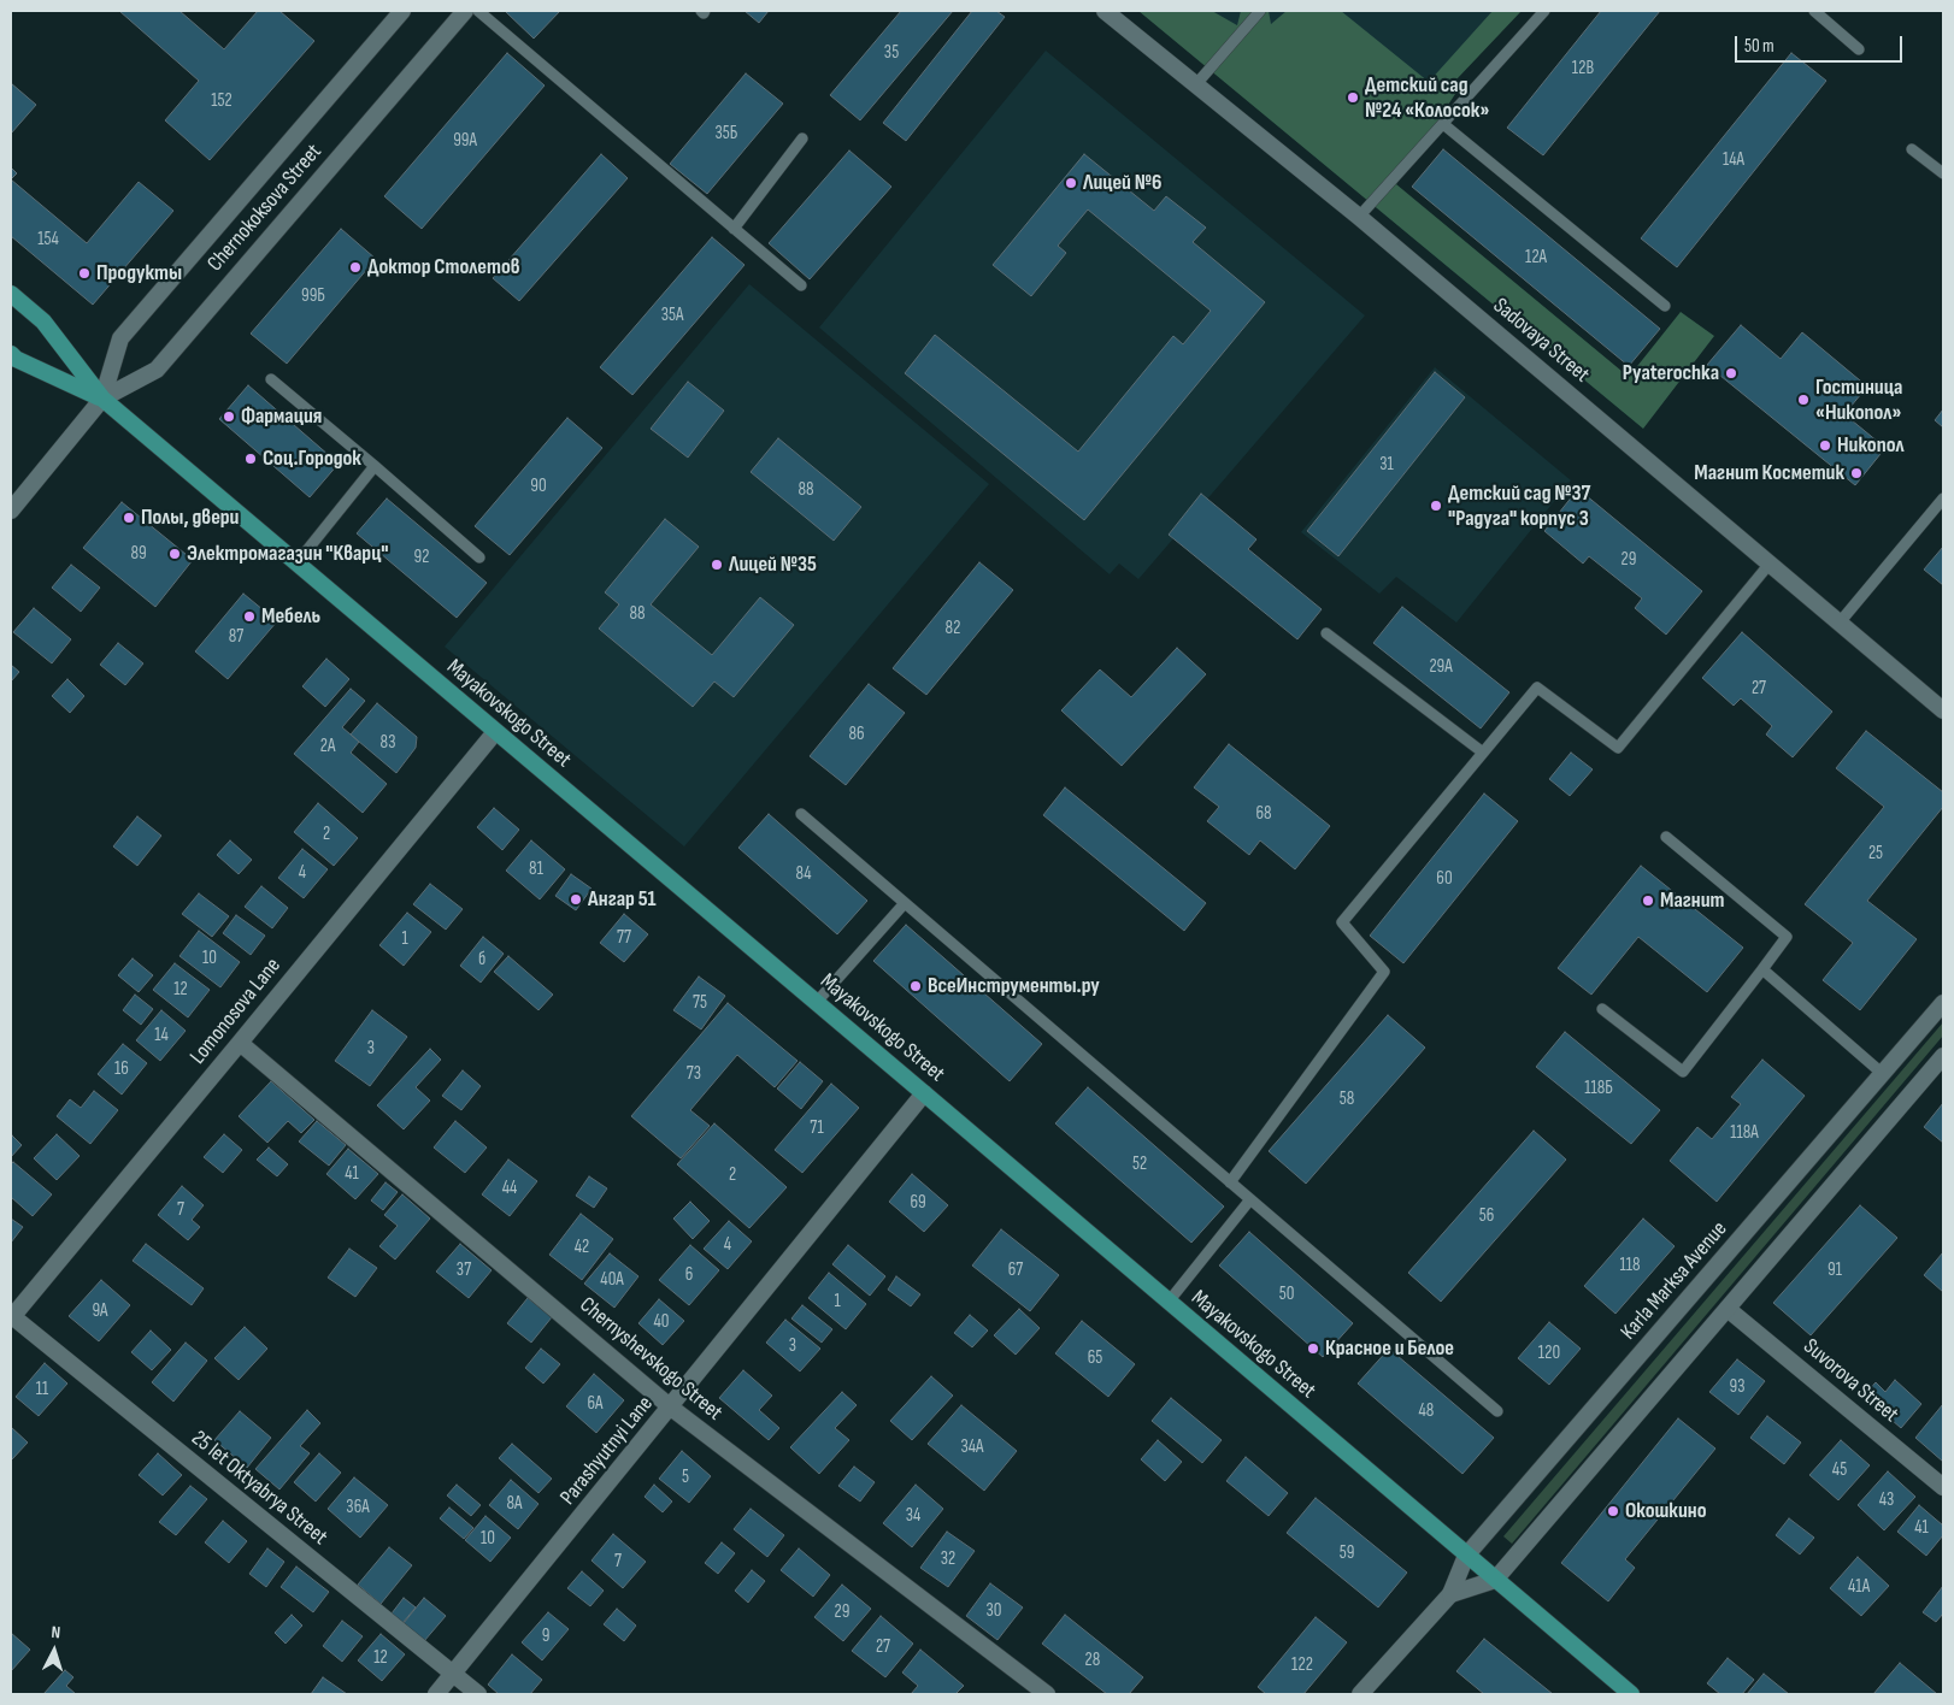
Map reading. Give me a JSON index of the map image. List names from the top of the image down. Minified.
{"streets":{"main road":["Mayakovskogo Street"],"street":["Chernokoksova Street","Sadovaya Street","Lomonosova Lane","Karla Marksa Avenue","Chernyshevskogo Street","Suvorova Street","Parashyutnyi Lane","25 let Oktyabrya Street"]},"crossings":[["Chernokoksova Street","Mayakovskogo Street"],["Mayakovskogo Street","Lomonosova Lane"],["Mayakovskogo Street","Karla Marksa Avenue"],["Mayakovskogo Street","Parashyutnyi Lane"],["Lomonosova Lane","Chernyshevskogo Street"],["Lomonosova Lane","25 let Oktyabrya Street"],["Chernyshevskogo Street","Parashyutnyi Lane"],["Parashyutnyi Lane","25 let Oktyabrya Street"]],"places":["Детский сад №24 «Колосок»","Лицей №6","Доктор Столетов","Продукты","Pyaterochka","Гостиница «Никопол»","Фармация","Никопол","Соц.Городок","Магнит Косметик","Детский сад №37 \"Радуга\" корпус 3","Полы, двери","Электромагазин \"Кварц\"","Лицей №35","Мебель","Ангар 51","Магнит","ВсеИнструменты.ру","Красное и Белое","Окошкино"],"house_numbers":["35","12В","152","35Б","99А","14А","154","12А","99Б","35А","31","90","88","89","92","29","88","82","87","29А","27","86","83","2А","68","2","25","81","4","84","60","77","1","10","б","12","75","14","3","16","73","118Б","58","71","118А","52","41","2","44","69","7","56","4","42","118","37","67","91","6","40А","50","1","9А","40","3","120","65","93","11","6А","48","34А","45","5","43","8А","36А","34","41","10","59","32","7","41А","30","29","9","27","12","28","122"],"scale_bar":"50 m","north":"top"}
